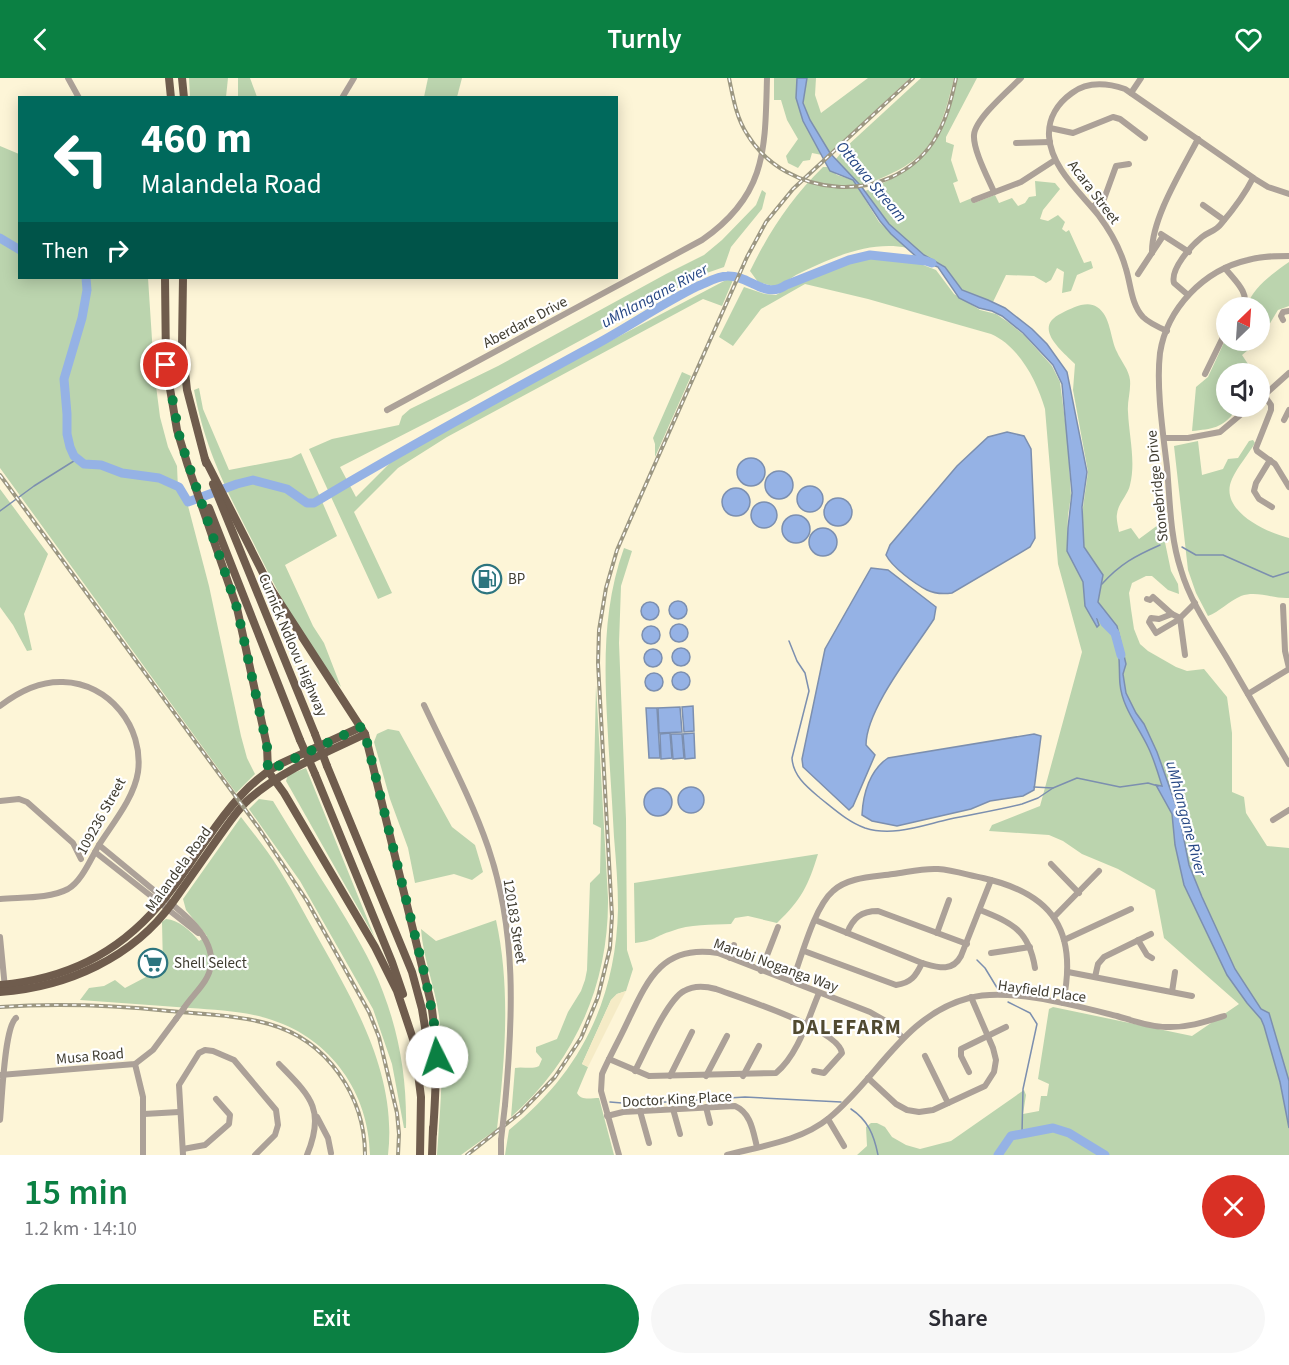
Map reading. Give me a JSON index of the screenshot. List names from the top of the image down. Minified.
{"streets":{"main road":["Curnick Ndlovu Highway","Malandela Road"],"street":["Acara Street","Aberdare Drive","Stonebridge Drive","109236 Street","120183 Street","Marubi Noganga Way","Hayfield Place","Musa Road","Doctor King Place"]},"crossings":[["Acara Street","Stonebridge Drive"],["Malandela Road","Musa Road"],["Marubi Noganga Way","Hayfield Place"],["Marubi Noganga Way","Doctor King Place"],["Hayfield Place","Doctor King Place"]],"districts":["DALEFARM"],"water":["Ottawa Stream","uMhlangane River"],"places":{"fuel station":["BP"],"supermarket":["Shell Select"]},"north":"top right","page":{"header":"Turnly","turn":["460 m","Malandela Road"],"then":"Then","heading":["15 min","1.2 km · 14:10"],"buttons":["Exit","Share"]}}
